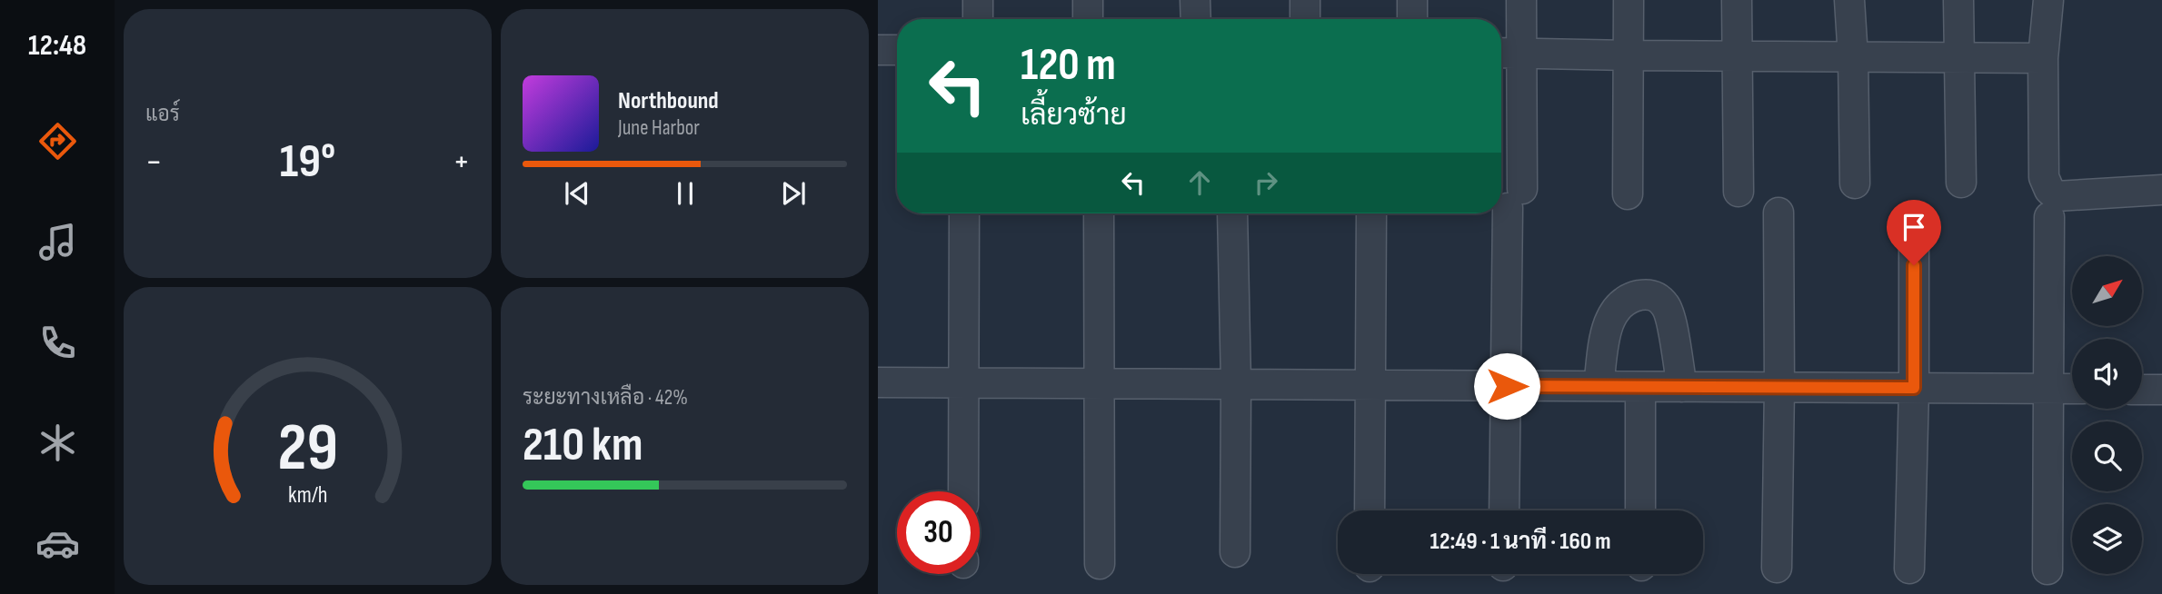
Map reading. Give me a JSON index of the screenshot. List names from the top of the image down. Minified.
{"north":"top right","page":{"tabs":"12:48","tile":["แอร์",["ระยะทางเหลือ · 42%","210 km"]],"turn":["120 m","เลี้ยวซ้าย"],"song":["Northbound","June Harbor"],"heat":["−","19°","+"],"limit":"30","trip":"12:49 · 1 นาที · 160 m","gauge":["29","km/h"]}}
